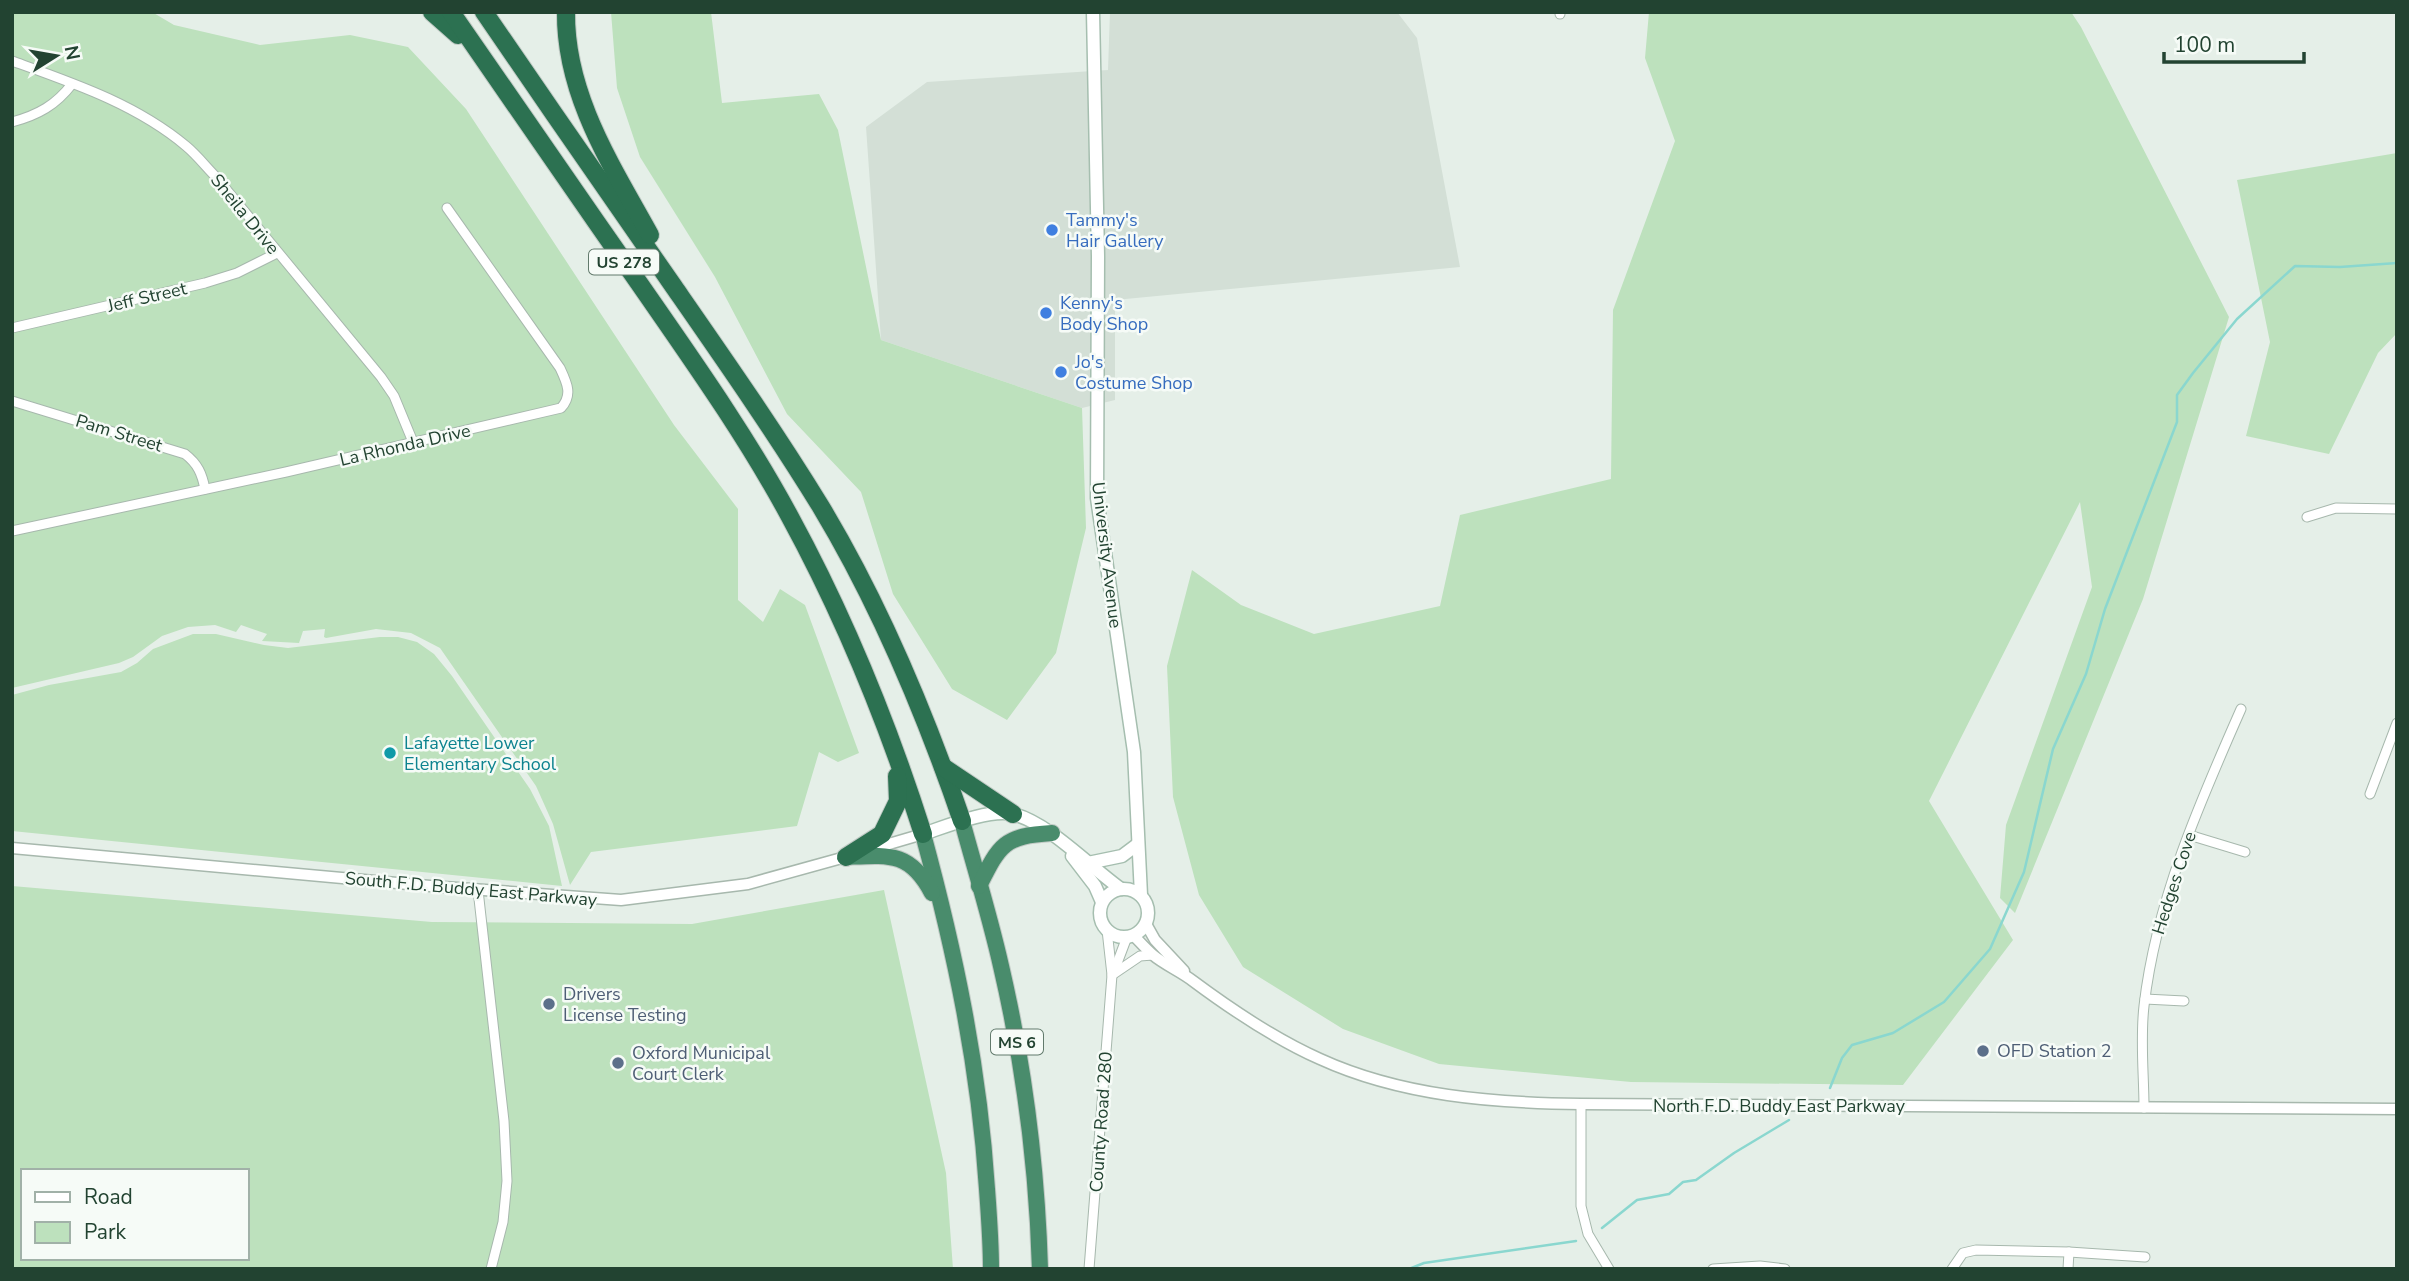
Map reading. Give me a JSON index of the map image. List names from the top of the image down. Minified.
{"streets":{"highway":["US 278","MS 6"],"main road":["University Avenue"],"street":["Sheila Drive","Jeff Street","Pam Street","La Rhonda Drive","Hedges Cove","South F.D. Buddy East Parkway","North F.D. Buddy East Parkway","County Road 280"]},"crossings":[["Sheila Drive","Jeff Street"],["Sheila Drive","La Rhonda Drive"],["US 278","South F.D. Buddy East Parkway"],["US 278","MS 6"],["Pam Street","La Rhonda Drive"],["Hedges Cove","North F.D. Buddy East Parkway"],["South F.D. Buddy East Parkway","MS 6"]],"places":["Tammy's Hair Gallery","Kenny's Body Shop","Jo's Costume Shop","Lafayette Lower Elementary School","Drivers License Testing","OFD Station 2","Oxford Municipal Court Clerk"],"legend":["Road","Park"],"scale_bar":"100 m","north":"right"}
